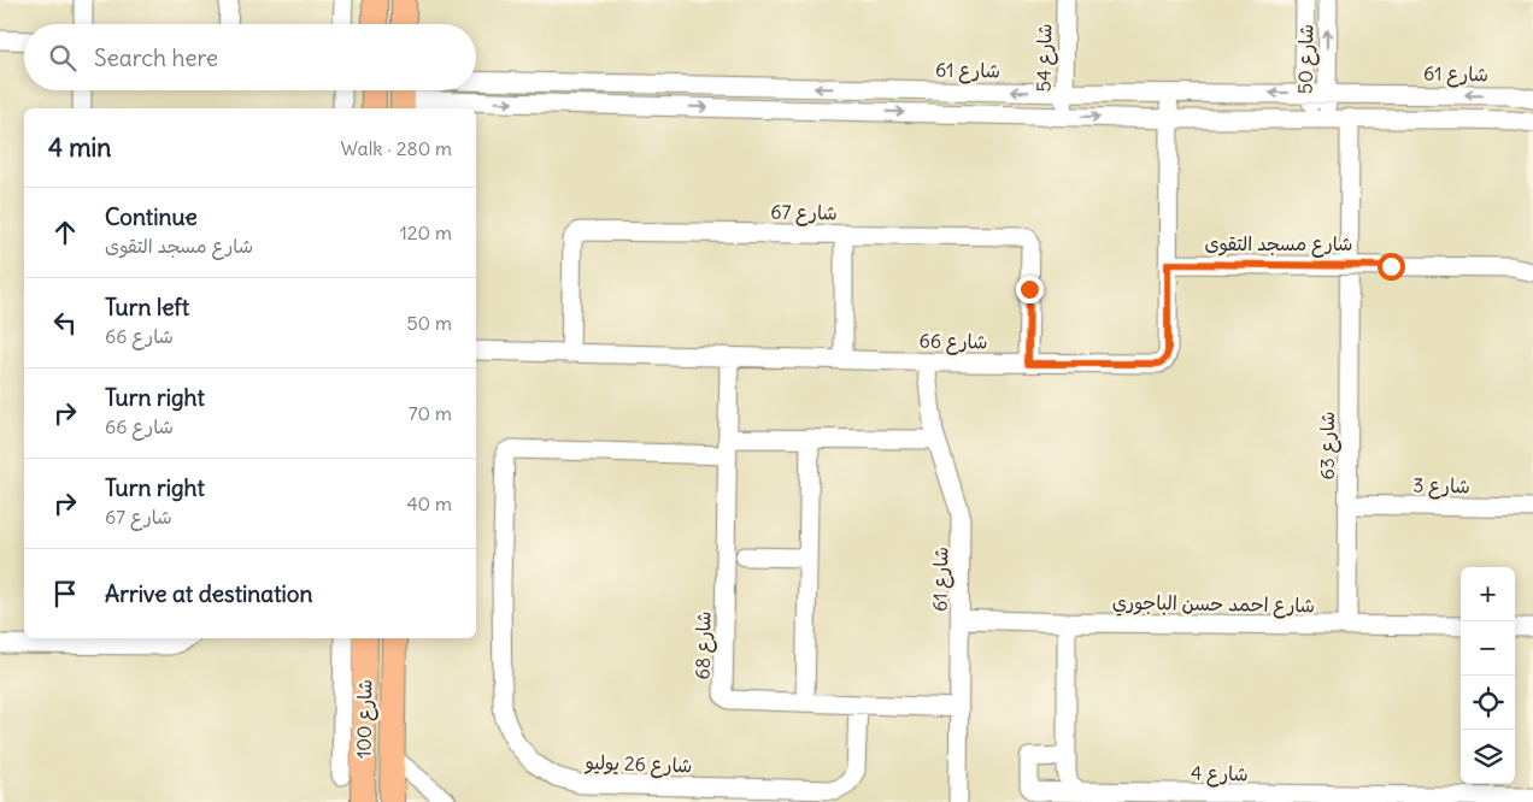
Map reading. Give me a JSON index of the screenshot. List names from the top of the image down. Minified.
{"streets":{"main road":["شارع 100"],"street":["شارع 54","شارع 50","شارع 61","شارع 67","شارع مسجد التقوى","شارع 66","شارع 63","شارع 3","شارع احمد حسن الباجوري","شارع 68","شارع 26 يوليو","شارع 4"]},"crossings":[["شارع 54","شارع 61"],["شارع 50","شارع 61"],["شارع 61","شارع 66"],["شارع 61","شارع 63"],["شارع 61","شارع احمد حسن الباجوري"],["شارع 61","شارع 68"],["شارع 67","شارع 66"],["شارع مسجد التقوى","شارع 66"],["شارع مسجد التقوى","شارع 63"],["شارع 66","شارع 68"],["شارع 63","شارع 3"],["شارع 63","شارع احمد حسن الباجوري"],["شارع 68","شارع 26 يوليو"]],"page":{"search":"Search here","heading":["4 min","Walk · 280 m"],"list":[["Continue","شارع مسجد التقوى","120 m"],["Turn left","شارع 66","50 m"],["Turn right","شارع 66","70 m"],["Turn right","شارع 67","40 m"],"Arrive at destination"],"map_buttons":["+","−"]}}
